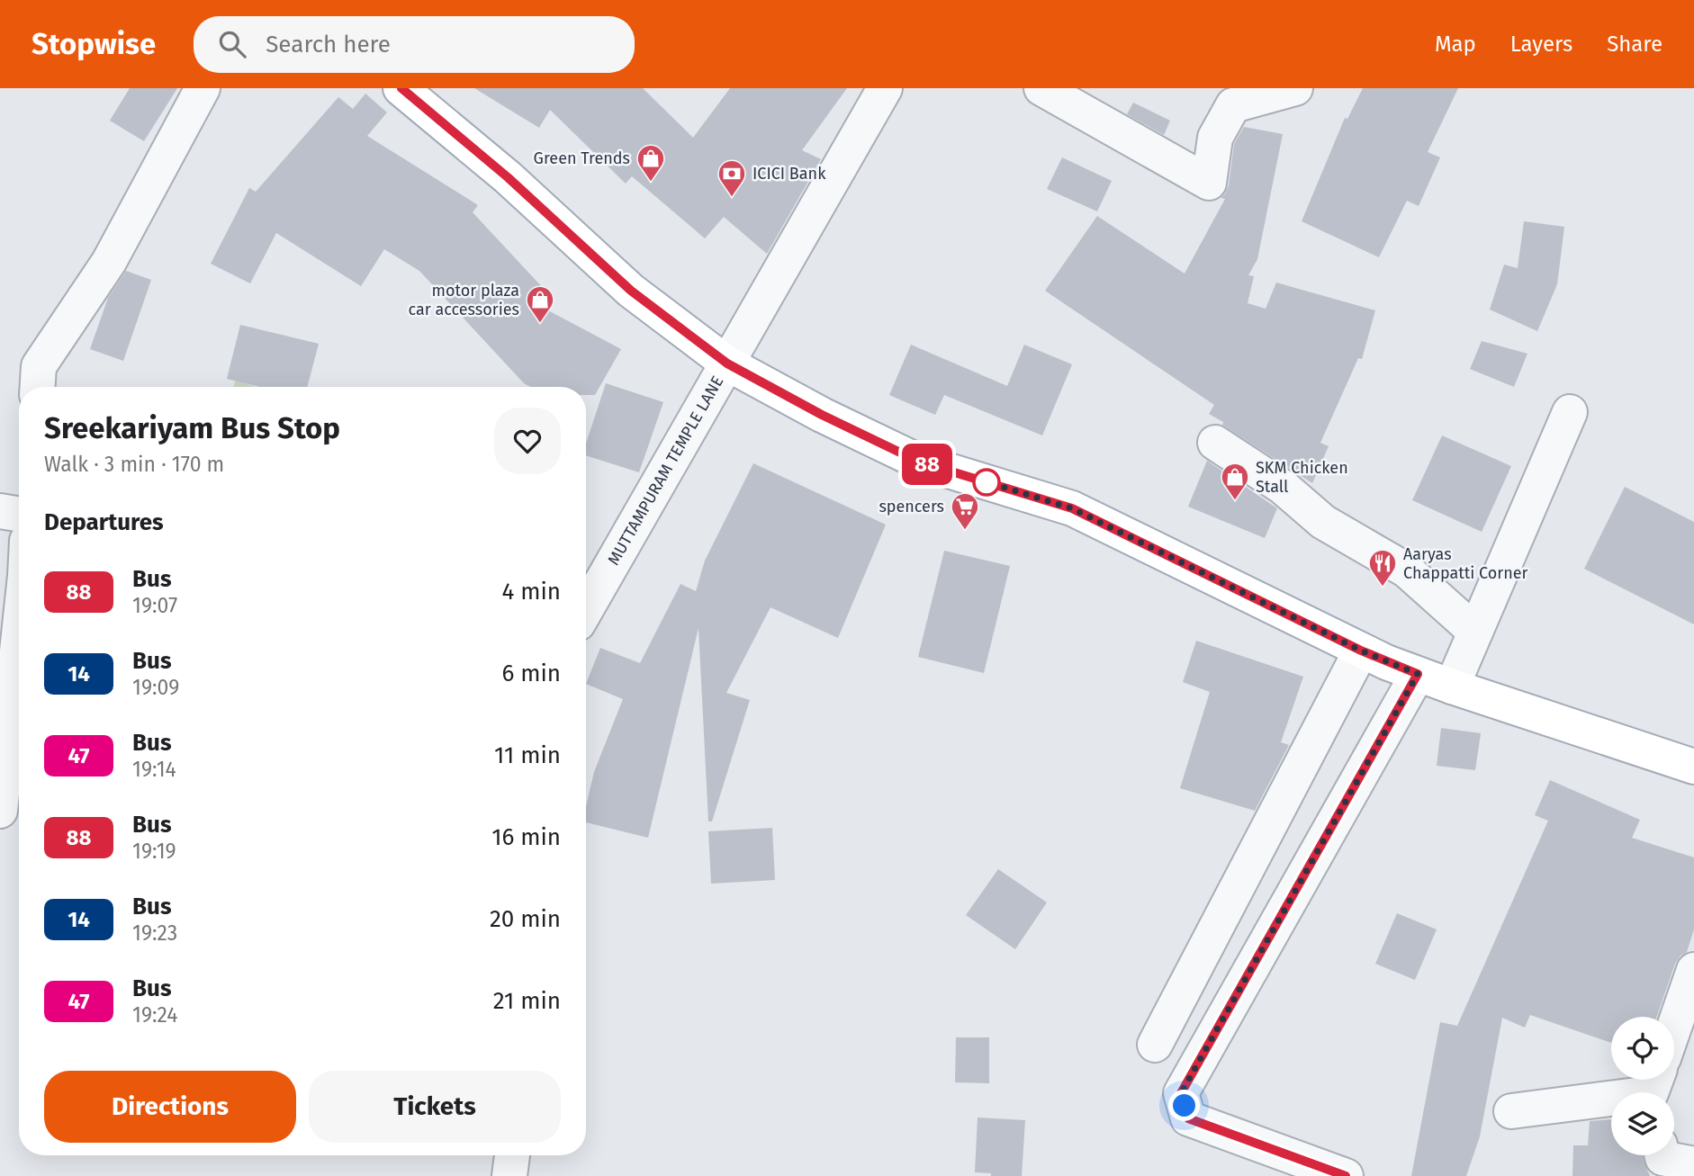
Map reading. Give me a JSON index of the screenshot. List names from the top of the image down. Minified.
{"streets":{"street":["MUTTAMPURAM TEMPLE LANE"]},"places":{"shop":["Green Trends","motor plaza car accessories","SKM Chicken Stall"],"bank":["ICICI Bank"],"supermarket":["spencers"],"restaurant":["Aaryas Chappatti Corner"]},"lines":["bus line 88"],"page":{"header":"Stopwise","search":"Search here","nav":["Map","Layers","Share"],"on_map":"88","heading":[["Sreekariyam Bus Stop","Walk · 3 min · 170 m"],"Departures"],"list":[{"mark":"88","name":"Bus","note":"19:07","value":"4 min"},{"mark":"14","name":"Bus","note":"19:09","value":"6 min"},{"mark":"47","name":"Bus","note":"19:14","value":"11 min"},{"mark":"88","name":"Bus","note":"19:19","value":"16 min"},{"mark":"14","name":"Bus","note":"19:23","value":"20 min"},{"mark":"47","name":"Bus","note":"19:24","value":"21 min"}],"buttons":["Directions","Tickets"]}}
